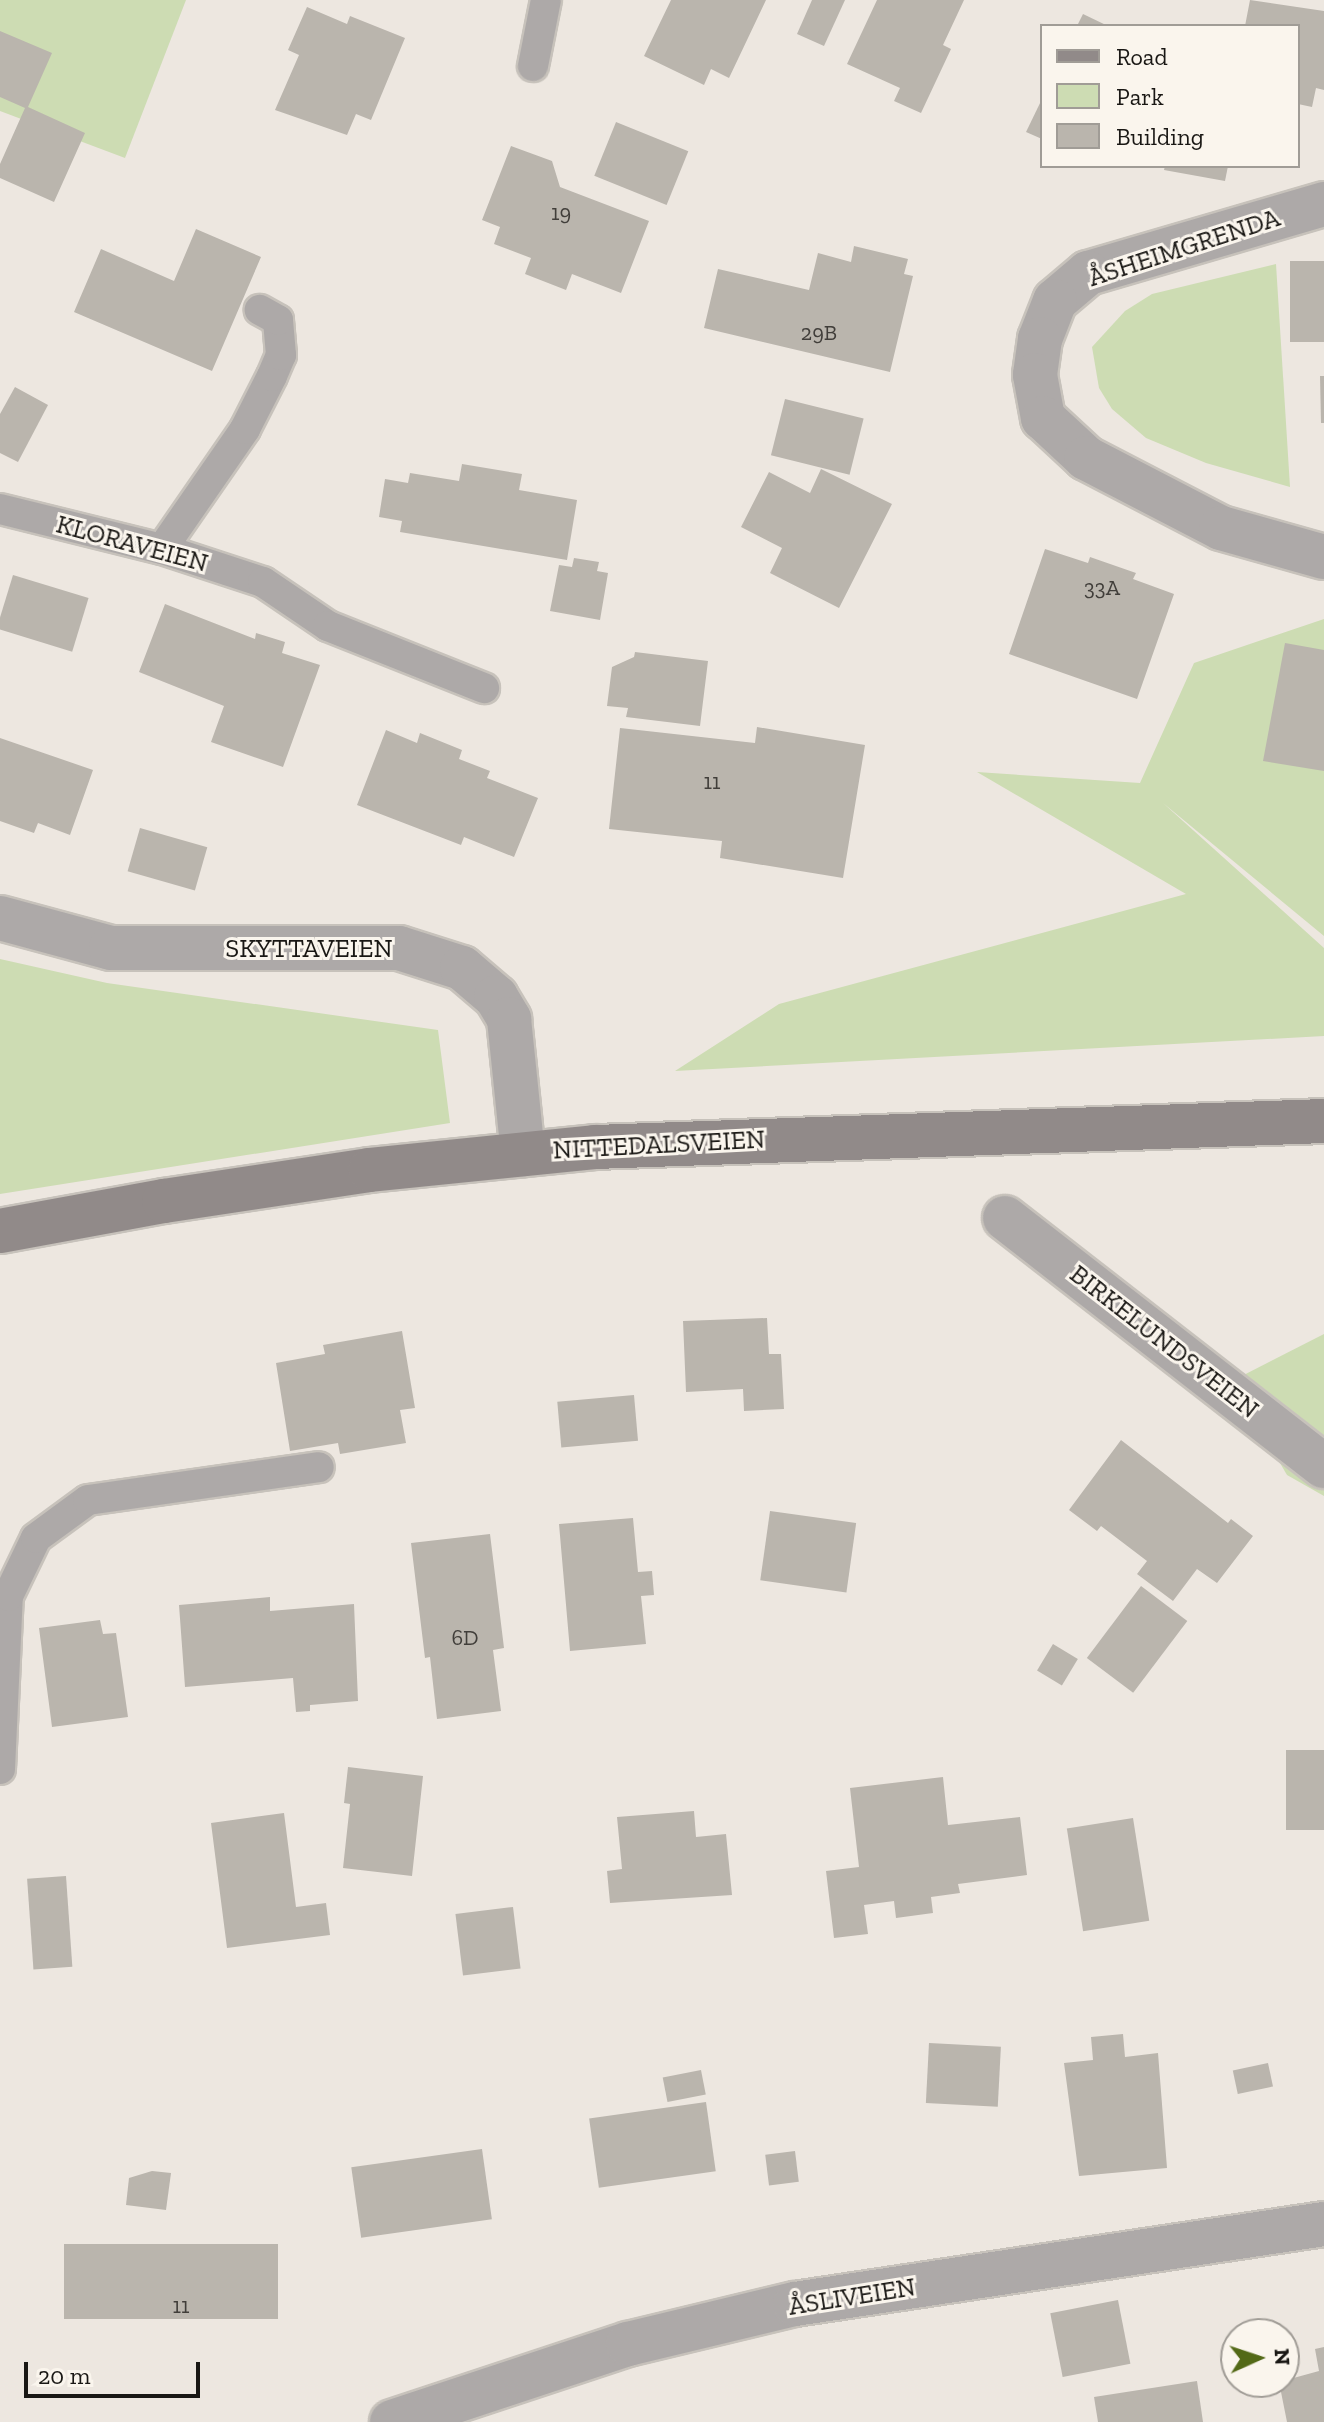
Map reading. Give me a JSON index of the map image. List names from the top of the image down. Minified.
{"streets":{"main road":["NITTEDALSVEIEN"],"street":["ÅSHEIMGRENDA","SKYTTAVEIEN","BIRKELUNDSVEIEN","ÅSLIVEIEN"],"lane":["KLORAVEIEN"]},"crossings":[["SKYTTAVEIEN","NITTEDALSVEIEN"]],"house_numbers":["19","29B","33A","11","6D","11"],"legend":["Road","Park","Building"],"scale_bar":"20 m","north":"right"}
